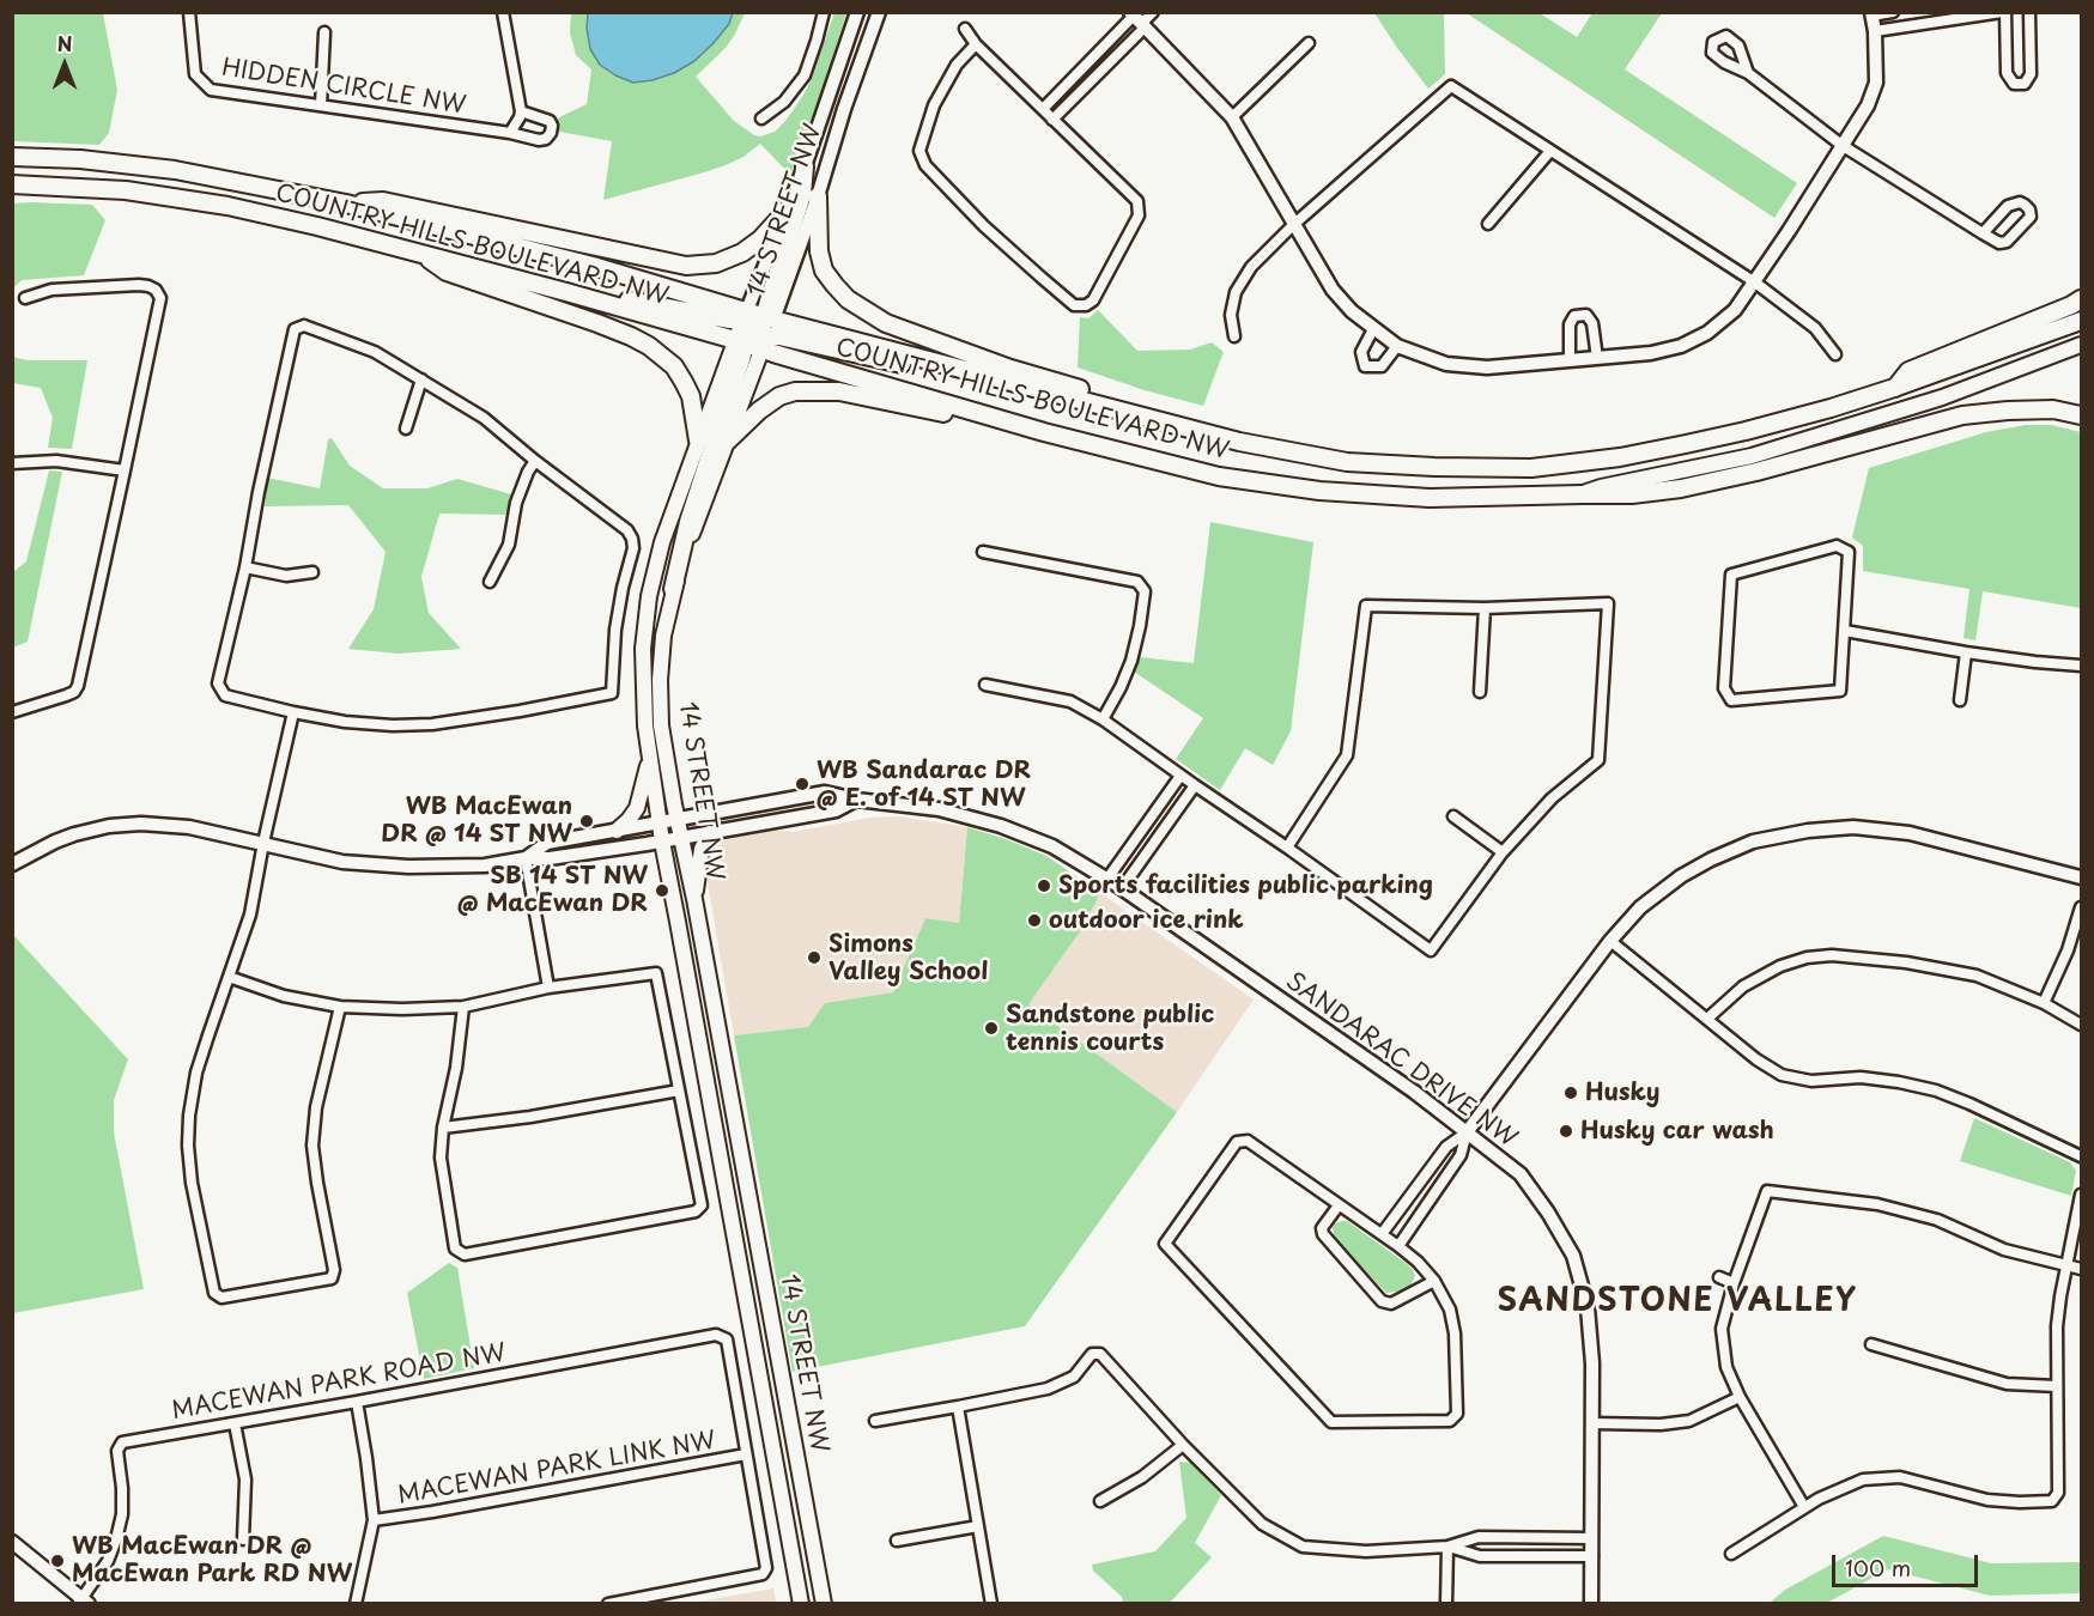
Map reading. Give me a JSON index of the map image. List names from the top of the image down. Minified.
{"streets":{"main road":["14 STREET NW","COUNTRY HILLS BOULEVARD NW"],"street":["HIDDEN CIRCLE NW","SANDARAC DRIVE NW","MACEWAN PARK ROAD NW","MACEWAN PARK LINK NW"]},"crossings":[["14 STREET NW","COUNTRY HILLS BOULEVARD NW"],["14 STREET NW","SANDARAC DRIVE NW"],["MACEWAN PARK ROAD NW","MACEWAN PARK LINK NW"]],"districts":["SANDSTONE VALLEY"],"places":["WB Sandarac DR @ E. of 14 ST NW","WB MacEwan DR @ 14 ST NW","Sports facilities public parking","SB 14 ST NW @ MacEwan DR","outdoor ice rink","Simons Valley School","Sandstone public tennis courts","Husky","Husky car wash","WB MacEwan DR @ MacEwan Park RD NW"],"scale_bar":"100 m","north":"top"}
